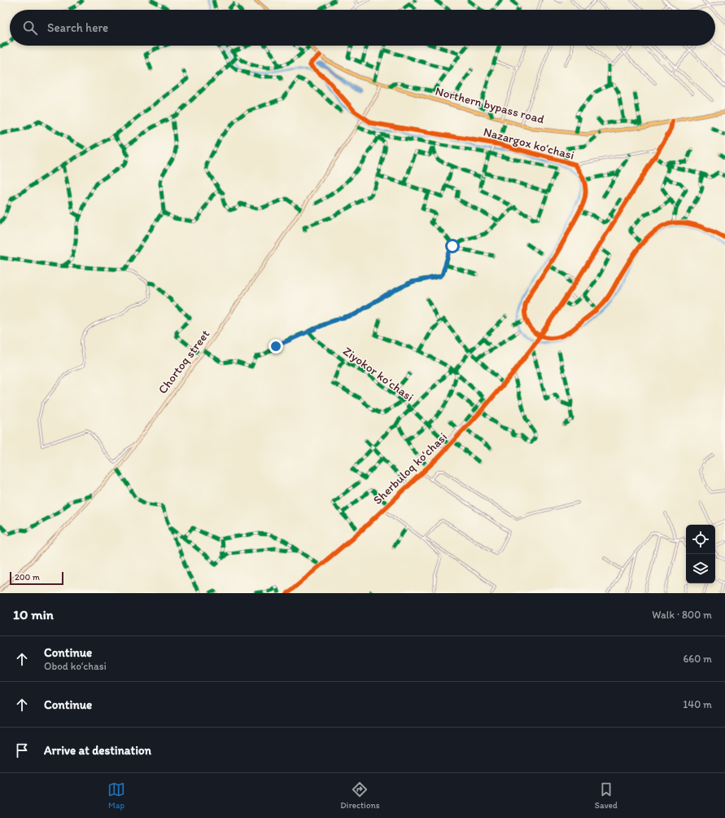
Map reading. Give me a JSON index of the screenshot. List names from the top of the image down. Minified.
{"streets":{"main road":["Northern bypass road","Chortoq street"],"street":["Nazargox koʻchasi","Ziyokor koʻchasi","Sherbuloq koʻchasi"]},"crossings":[["Northern bypass road","Nazargox koʻchasi"],["Northern bypass road","Chortoq street"],["Northern bypass road","Sherbuloq koʻchasi"],["Nazargox koʻchasi","Chortoq street"],["Ziyokor koʻchasi","Sherbuloq koʻchasi"]],"scale_bar":"200 m","page":{"search":"Search here","scale":"200 m","heading":["10 min","Walk · 800 m"],"list":[["Continue","Obod koʻchasi","660 m"],["Continue","140 m"],"Arrive at destination"],"nav":["Map","Directions","Saved"]}}
